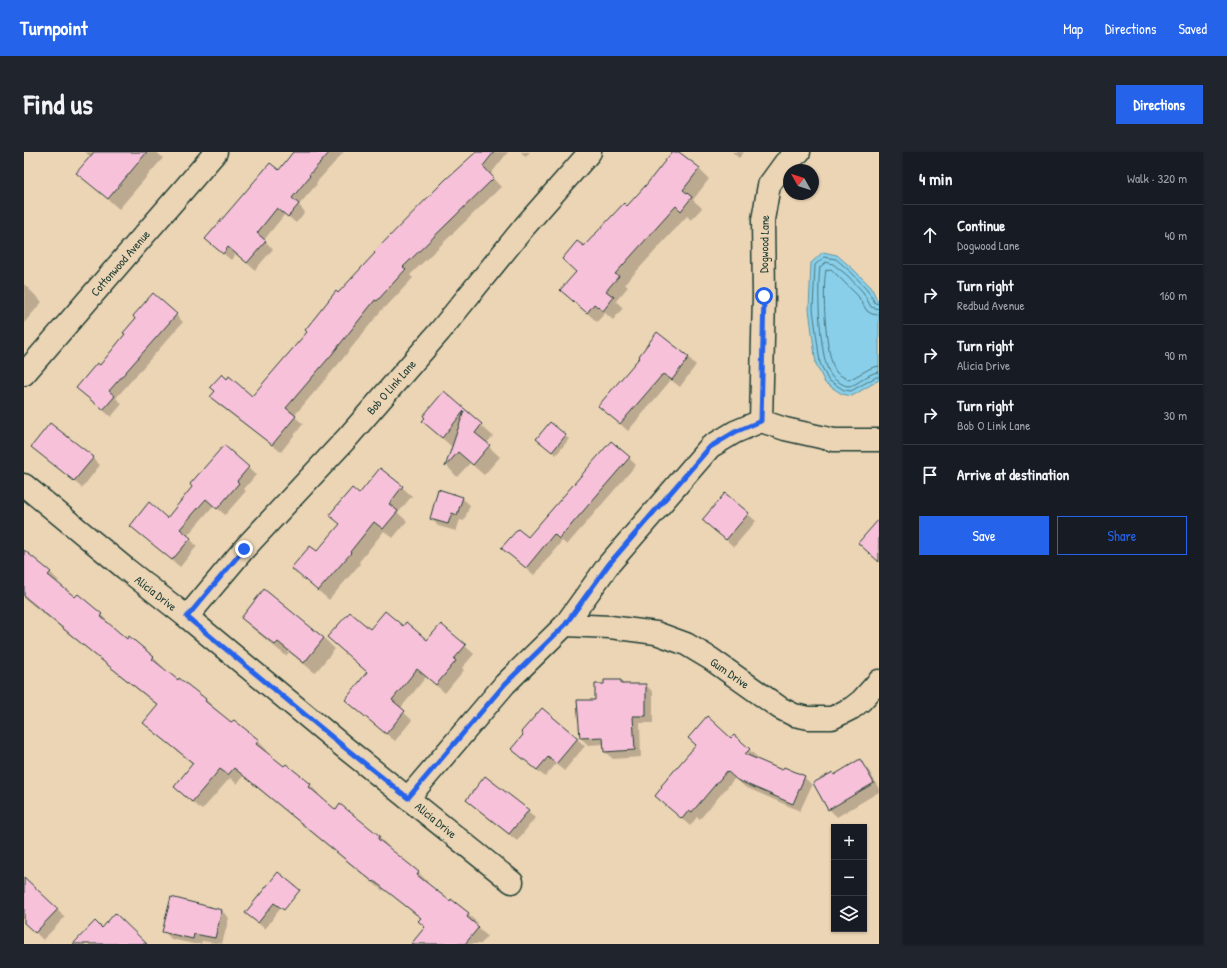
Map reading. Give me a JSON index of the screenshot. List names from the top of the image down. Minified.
{"streets":{"street":["Dogwood Lane","Cottonwood Avenue","Bob O Link Lane","Alicia Drive","Gum Drive"]},"crossings":[["Bob O Link Lane","Alicia Drive"]],"north":"top left","page":{"header":"Turnpoint","nav":["Map","Directions","Saved"],"title":"Find us","buttons":["Directions",["Save","Share"]],"heading":["4 min","Walk · 320 m"],"list":[["Continue","Dogwood Lane","40 m"],["Turn right","Redbud Avenue","160 m"],["Turn right","Alicia Drive","90 m"],["Turn right","Bob O Link Lane","30 m"],"Arrive at destination"],"map_buttons":["+","−"]}}
